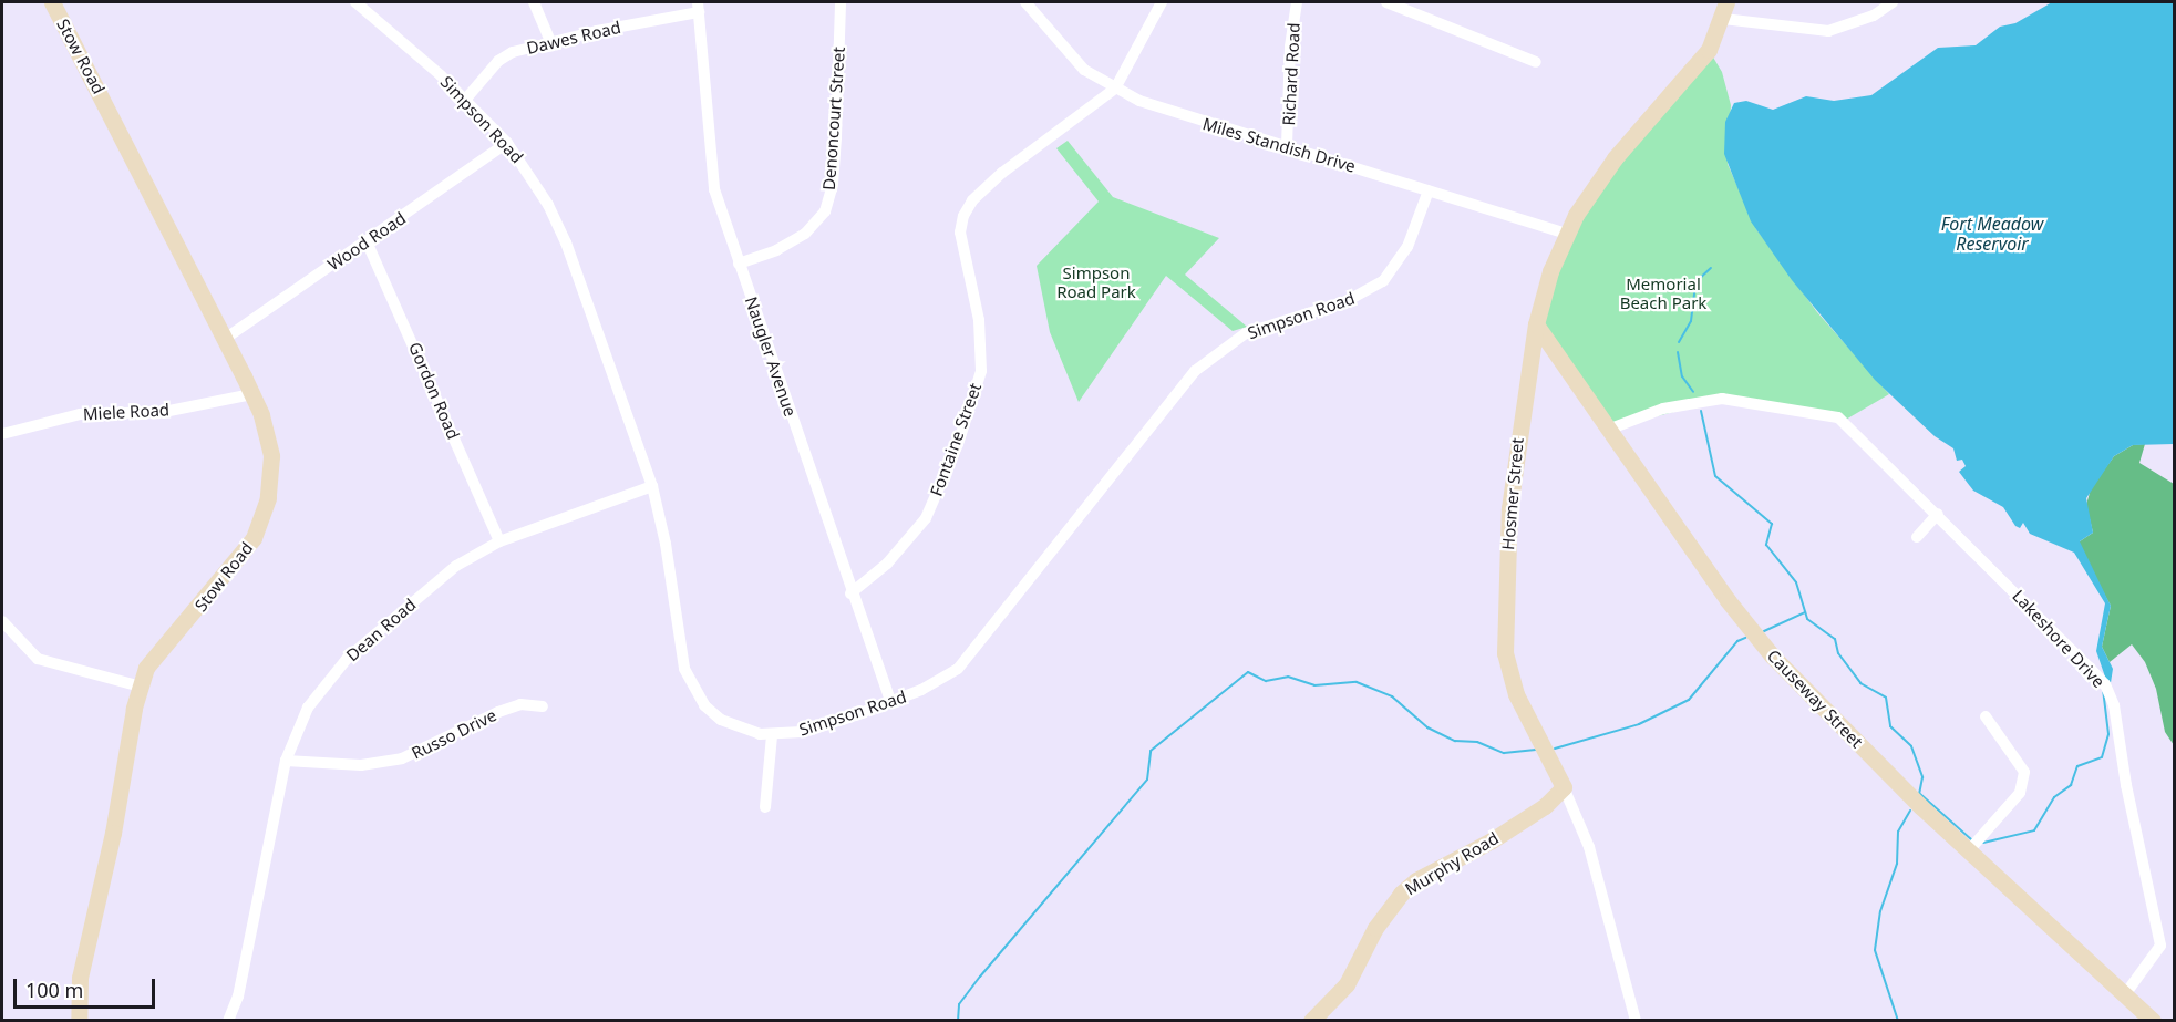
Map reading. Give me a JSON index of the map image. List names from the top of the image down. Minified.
{"streets":{"street":["Dawes Road","Stow Road","Richard Road","Denoncourt Street","Simpson Road","Miles Standish Drive","Wood Road","Naugler Avenue","Gordon Road","Miele Road","Fontaine Street","Hosmer Street","Dean Road","Lakeshore Drive","Causeway Street","Russo Drive","Murphy Road"]},"crossings":[["Dawes Road","Simpson Road"],["Dawes Road","Naugler Avenue"],["Stow Road","Wood Road"],["Stow Road","Miele Road"],["Richard Road","Miles Standish Drive"],["Denoncourt Street","Naugler Avenue"],["Simpson Road","Miles Standish Drive"],["Simpson Road","Wood Road"],["Simpson Road","Naugler Avenue"],["Simpson Road","Dean Road"],["Miles Standish Drive","Fontaine Street"],["Miles Standish Drive","Hosmer Street"],["Wood Road","Gordon Road"],["Naugler Avenue","Fontaine Street"],["Gordon Road","Dean Road"],["Hosmer Street","Causeway Street"],["Hosmer Street","Murphy Road"],["Dean Road","Russo Drive"],["Lakeshore Drive","Causeway Street"]],"water":["Fort Meadow Reservoir"],"parks":["Simpson Road Park","Memorial Beach Park"],"scale_bar":"100 m"}
